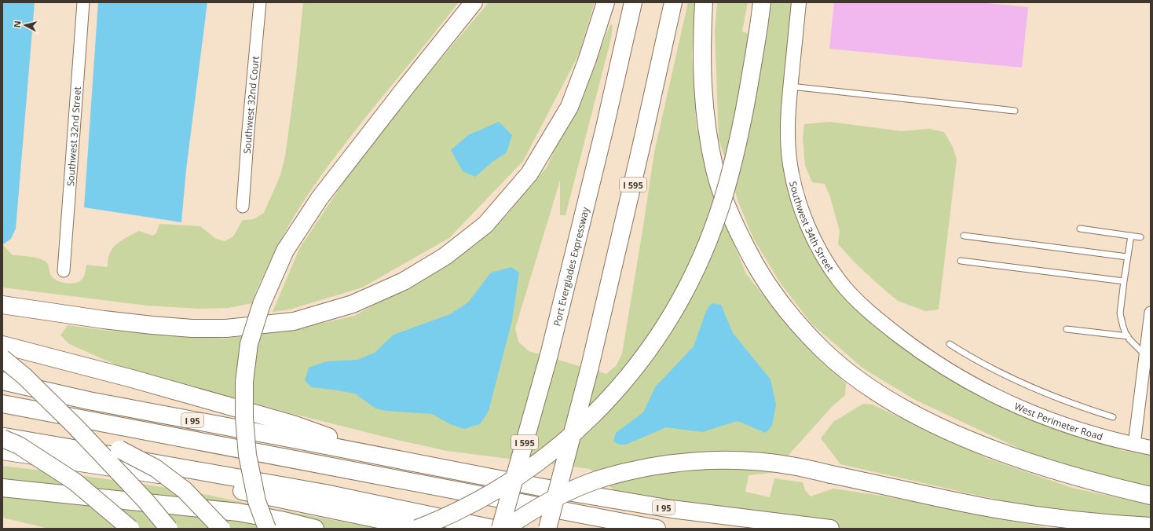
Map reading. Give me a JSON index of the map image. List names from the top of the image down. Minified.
{"streets":{"highway":["I 595","Port Everglades Expressway","I 95"],"street":["Southwest 32nd Court","Southwest 32nd Street","Southwest 34th Street","West Perimeter Road"]},"crossings":[["Southwest 34th Street","West Perimeter Road"]],"north":"left"}
